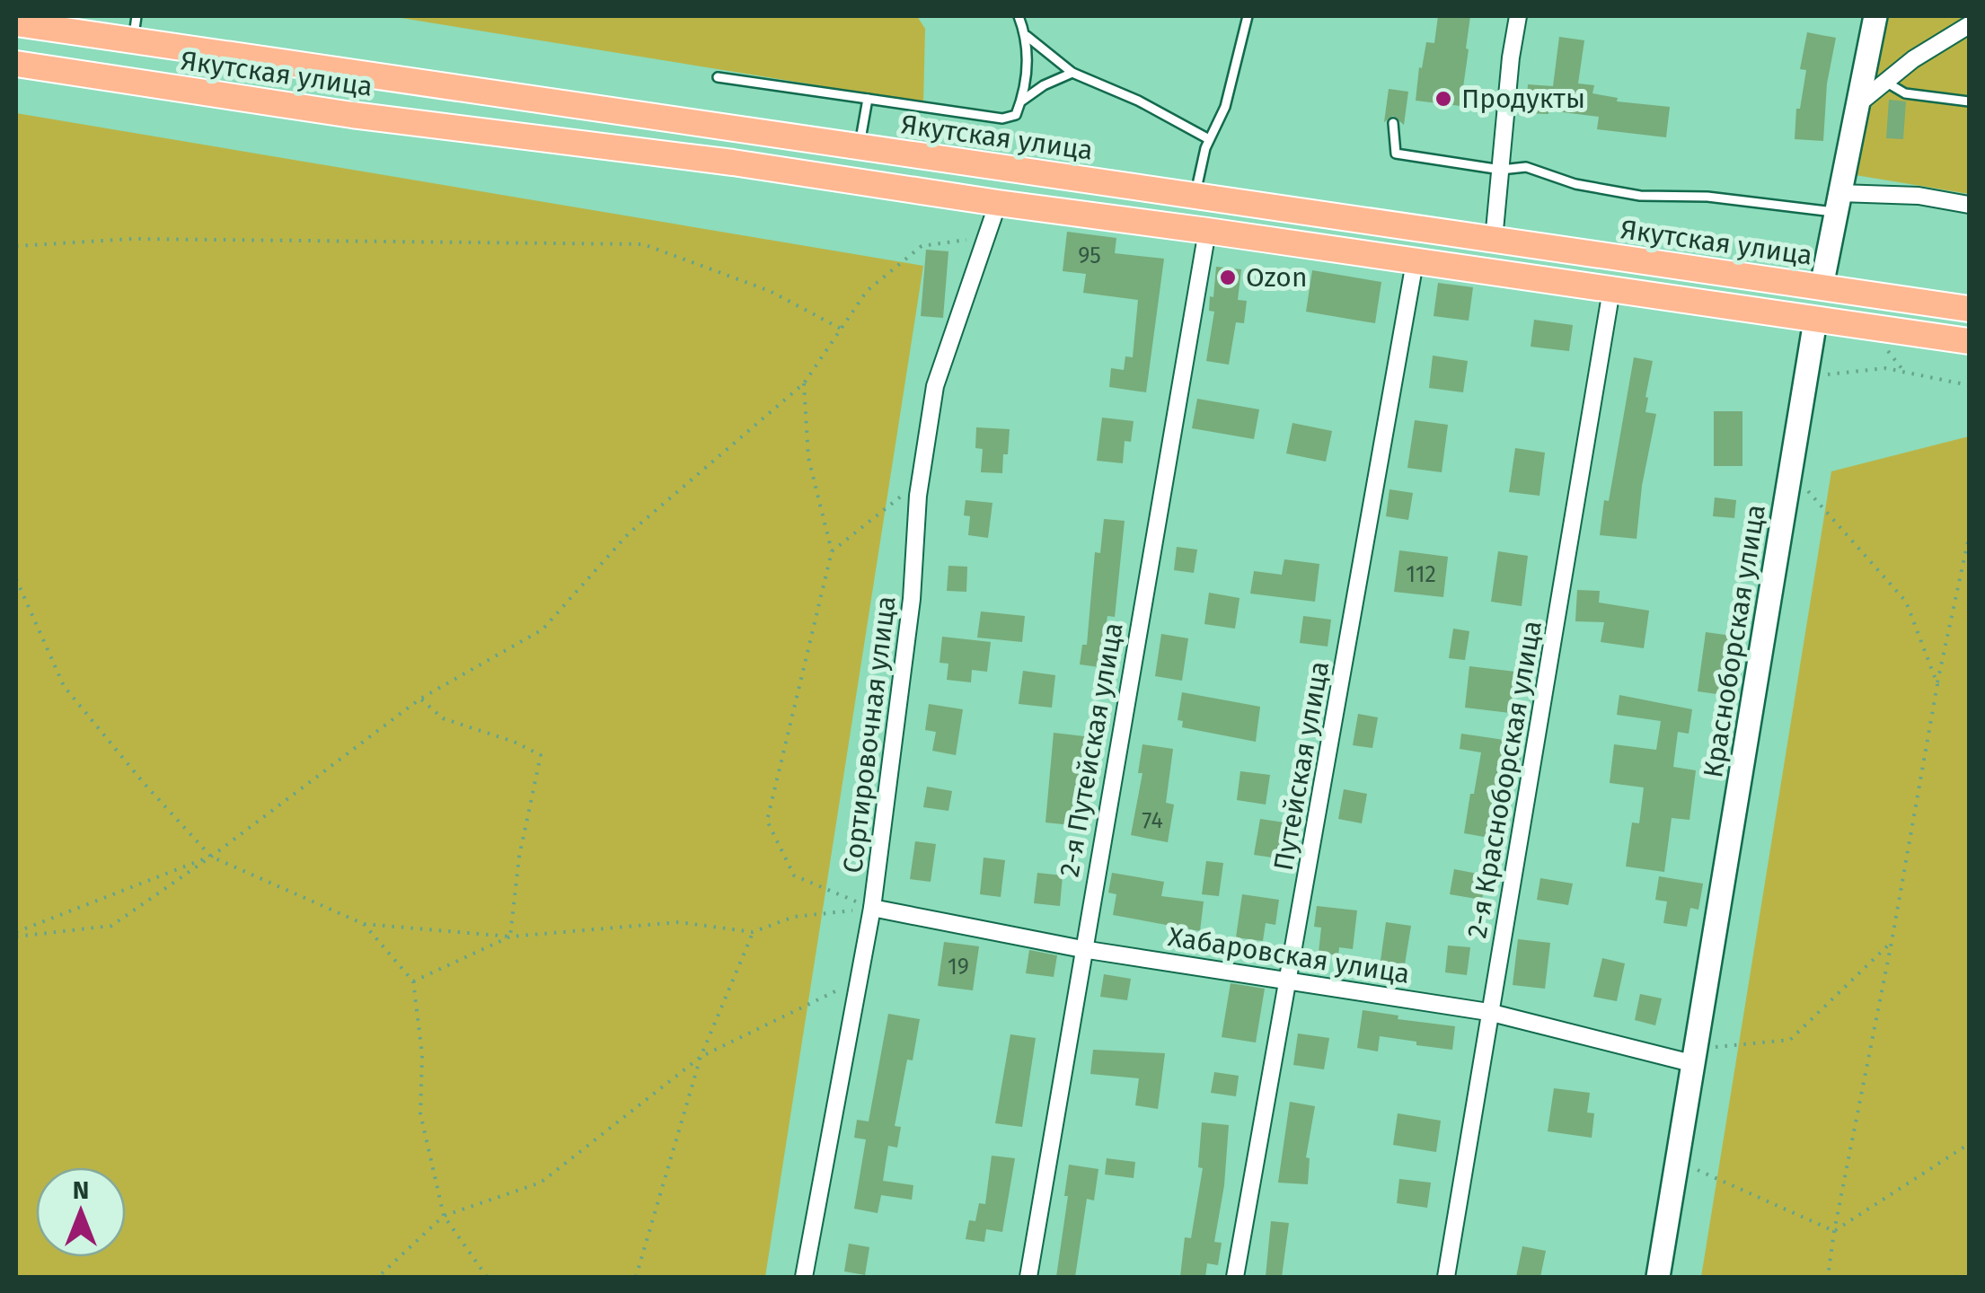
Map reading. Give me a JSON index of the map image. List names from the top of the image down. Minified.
{"streets":{"main road":["Якутская улица","Красноборская улица"],"street":["Сортировочная улица","2-я Путейская улица","Путейская улица","2-я Красноборская улица","Хабаровская улица"]},"crossings":[["Якутская улица","Красноборская улица"],["Якутская улица","Сортировочная улица"],["Якутская улица","2-я Путейская улица"],["Якутская улица","Путейская улица"],["Якутская улица","2-я Красноборская улица"],["Красноборская улица","Хабаровская улица"],["Сортировочная улица","Хабаровская улица"],["2-я Путейская улица","Хабаровская улица"],["Путейская улица","Хабаровская улица"],["2-я Красноборская улица","Хабаровская улица"]],"places":["Продукты","Ozon"],"house_numbers":["95","112","74","19"],"north":"top"}
